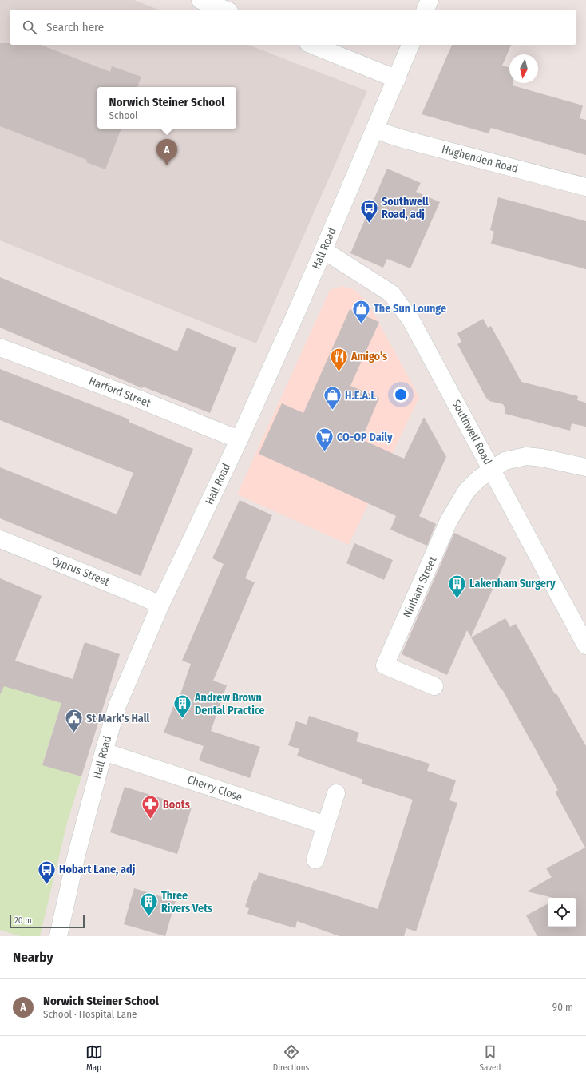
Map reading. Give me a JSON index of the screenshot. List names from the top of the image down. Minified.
{"streets":{"street":["Hughenden Road","Hall Road","Harford Street","Southwell Road","Cyprus Street","Ninham Street","Cherry Close"]},"crossings":[["Hughenden Road","Hall Road"],["Hall Road","Harford Street"],["Hall Road","Southwell Road"],["Hall Road","Cyprus Street"],["Hall Road","Cherry Close"],["Southwell Road","Ninham Street"]],"places":{"bus stop":["Southwell Road, adj","Hobart Lane, adj"],"shop":["The Sun Lounge","H.E.A.L"],"restaurant":["Amigo’s"],"supermarket":["CO-OP Daily"],"building":["Lakenham Surgery","Andrew Brown Dental Practice","Three Rivers Vets"],"public building":["St Mark's Hall"],"pharmacy":["Boots"]},"scale_bar":"20 m","north":"bottom","page":{"search":"Search here","popup":["Norwich Steiner School","School"],"pins":"A","scale":"20 m","heading":"Nearby","list":[{"mark":"A","name":"Norwich Steiner School","note":"School · Hospital Lane","value":"90 m"}],"nav":["Map","Directions","Saved"]}}
